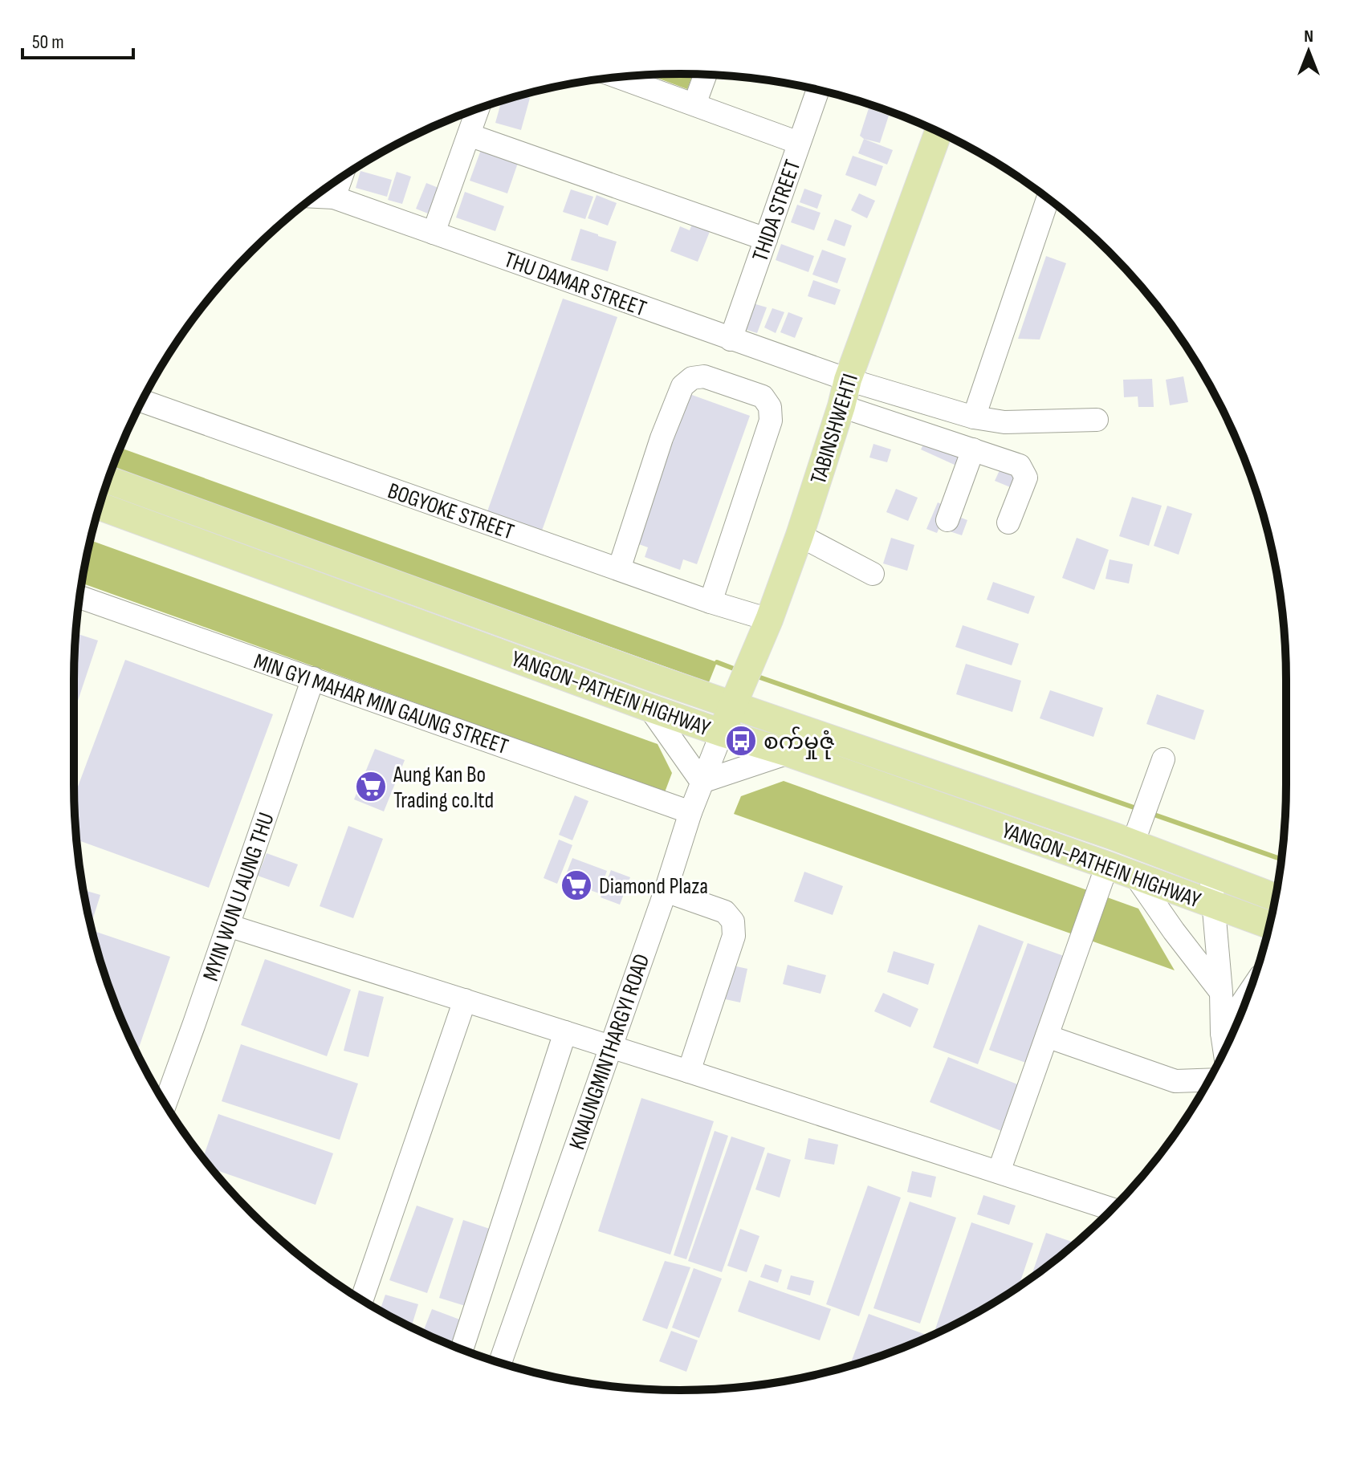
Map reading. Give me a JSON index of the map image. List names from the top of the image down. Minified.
{"streets":{"main road":["TABINSHWEHTI","YANGON-PATHEIN HIGHWAY"],"street":["THIDA STREET","THU DAMAR STREET","BOGYOKE STREET","MIN GYI MAHAR MIN GAUNG STREET","MYIN WUN U AUNG THU","KNAUNGMINTHARGYI ROAD"]},"crossings":[["THIDA STREET","THU DAMAR STREET"],["THU DAMAR STREET","TABINSHWEHTI"],["TABINSHWEHTI","BOGYOKE STREET"],["TABINSHWEHTI","YANGON-PATHEIN HIGHWAY"],["TABINSHWEHTI","KNAUNGMINTHARGYI ROAD"],["YANGON-PATHEIN HIGHWAY","KNAUNGMINTHARGYI ROAD"],["MIN GYI MAHAR MIN GAUNG STREET","MYIN WUN U AUNG THU"],["MIN GYI MAHAR MIN GAUNG STREET","KNAUNGMINTHARGYI ROAD"]],"places":{"bus stop":["စက်မှုဇုံ"],"supermarket":["Aung Kan Bo Trading co.ltd","Diamond Plaza"]},"scale_bar":"50 m","north":"top"}
